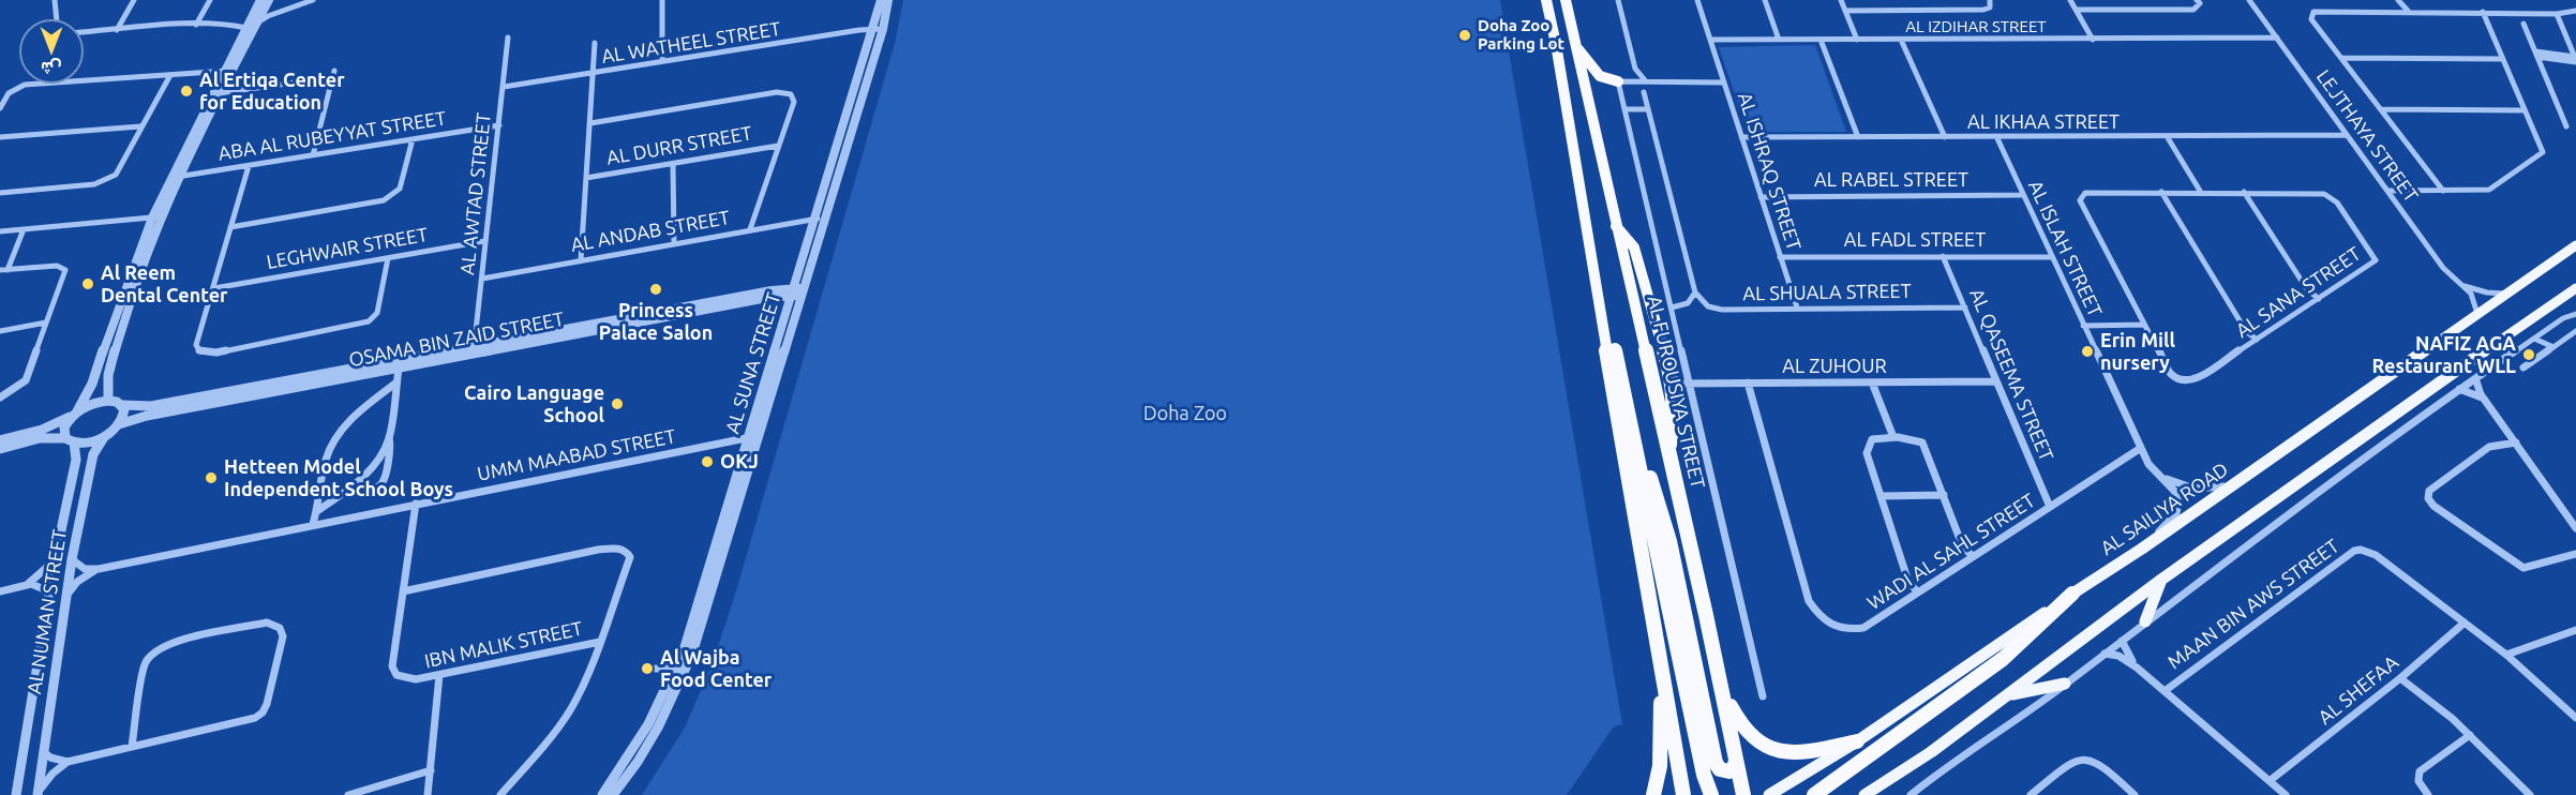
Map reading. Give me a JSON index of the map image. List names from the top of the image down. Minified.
{"streets":{"highway":["AL FUROUSIYA STREET"],"main road":["AL SAILIYA ROAD"],"street":["AL IZDIHAR STREET","AL WATHEEL STREET","AL IKHAA STREET","ABA AL RUBEYYAT STREET","LEJTHAYA STREET","AL DURR STREET","AL ISHRAQ STREET","AL RABEL STREET","AL AWTAD STREET","AL ANDAB STREET","AL FADL STREET","LEGHWAIR STREET","AL ISLAH STREET","AL SHUALA STREET","AL SANA STREET","OSAMA BIN ZAID STREET","AL SUNA STREET","AL ZUHOUR","AL QASEEMA STREET","UMM MAABAD STREET","WADI AL SAHL STREET","MAAN BIN AWS STREET","AL NUMAN STREET","IBN MALIK STREET","AL SHEFAA"]},"crossings":[["AL IZDIHAR STREET","LEJTHAYA STREET"],["AL IZDIHAR STREET","AL ISHRAQ STREET"],["AL WATHEEL STREET","AL AWTAD STREET"],["AL WATHEEL STREET","AL SUNA STREET"],["AL IKHAA STREET","LEJTHAYA STREET"],["AL IKHAA STREET","AL ISHRAQ STREET"],["AL IKHAA STREET","AL ISLAH STREET"],["ABA AL RUBEYYAT STREET","AL AWTAD STREET"],["LEJTHAYA STREET","AL SAILIYA ROAD"],["AL ISHRAQ STREET","AL RABEL STREET"],["AL ISHRAQ STREET","AL FADL STREET"],["AL ISHRAQ STREET","AL SHUALA STREET"],["AL RABEL STREET","AL ISLAH STREET"],["AL AWTAD STREET","AL ANDAB STREET"],["AL AWTAD STREET","LEGHWAIR STREET"],["AL AWTAD STREET","OSAMA BIN ZAID STREET"],["AL ANDAB STREET","AL SUNA STREET"],["AL FADL STREET","AL ISLAH STREET"],["AL FADL STREET","AL QASEEMA STREET"],["AL ISLAH STREET","AL SAILIYA ROAD"],["AL ISLAH STREET","WADI AL SAHL STREET"],["AL SHUALA STREET","AL QASEEMA STREET"],["OSAMA BIN ZAID STREET","AL SUNA STREET"],["AL SUNA STREET","UMM MAABAD STREET"],["AL ZUHOUR","AL QASEEMA STREET"],["AL ZUHOUR","WADI AL SAHL STREET"],["AL QASEEMA STREET","WADI AL SAHL STREET"],["UMM MAABAD STREET","AL NUMAN STREET"],["UMM MAABAD STREET","IBN MALIK STREET"],["MAAN BIN AWS STREET","AL SHEFAA"]],"parks":["Doha Zoo"],"places":["Doha Zoo Parking Lot","Al Ertiqa Center for Education","Al Reem Dental Center","Princess Palace Salon","Erin Mill nursery","NAFIZ AGA Restaurant WLL","Cairo Language School","OKJ","Hetteen Model Independent School Boys","Al Wajba Food Center"],"north":"bottom"}
